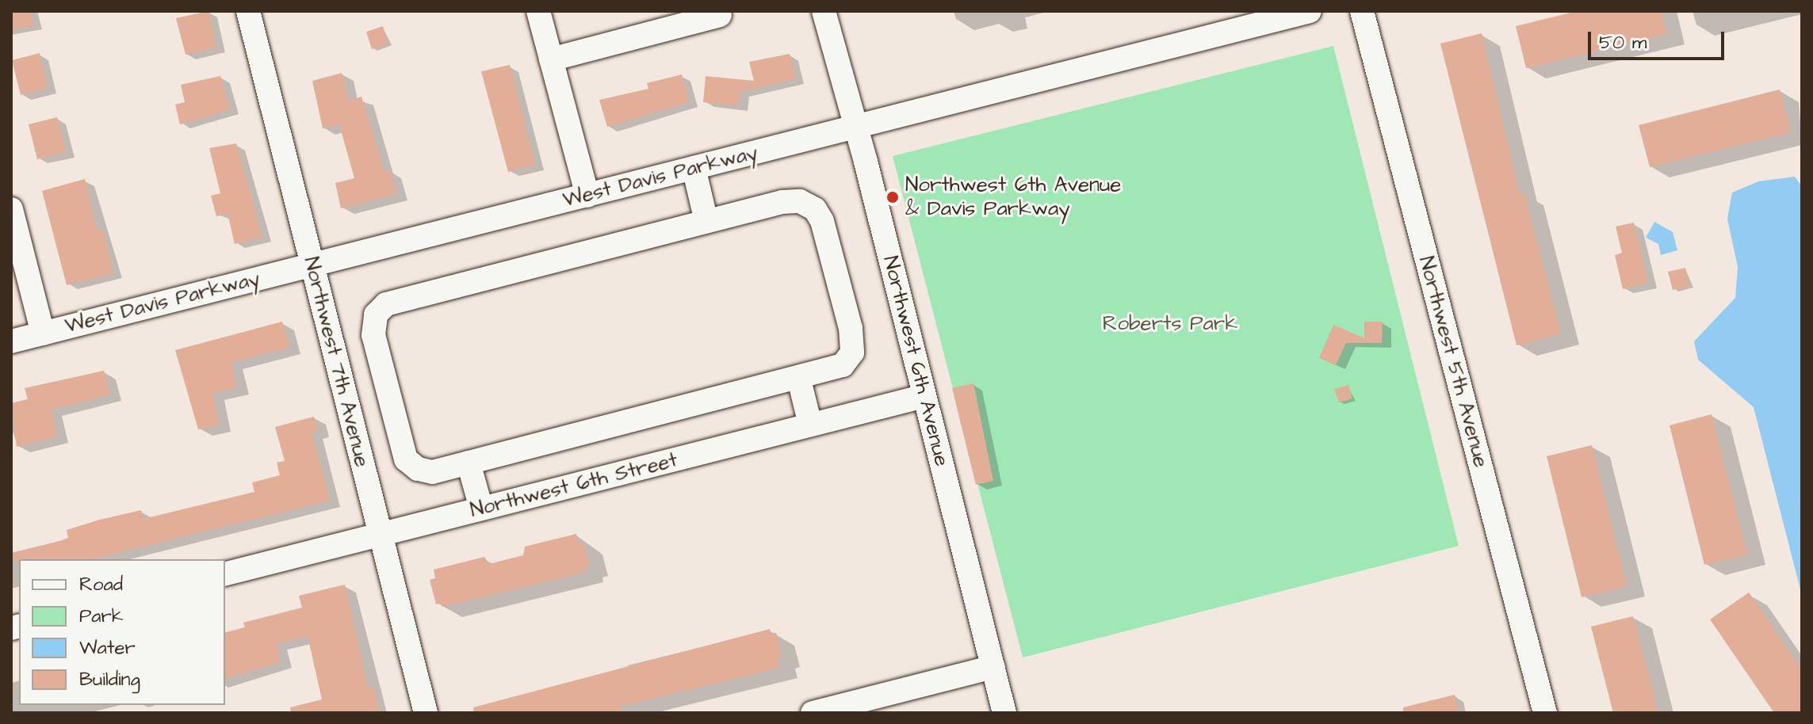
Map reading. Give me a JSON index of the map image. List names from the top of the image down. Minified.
{"streets":{"street":["West Davis Parkway","Northwest 6th Avenue","Northwest 7th Avenue","Northwest 5th Avenue","Northwest 6th Street"]},"crossings":[["West Davis Parkway","Northwest 6th Avenue"],["West Davis Parkway","Northwest 7th Avenue"],["Northwest 6th Avenue","Northwest 6th Street"],["Northwest 7th Avenue","Northwest 6th Street"]],"parks":["Roberts Park"],"places":["Northwest 6th Avenue & Davis Parkway"],"legend":["Road","Park","Water","Building"],"scale_bar":"50 m"}
